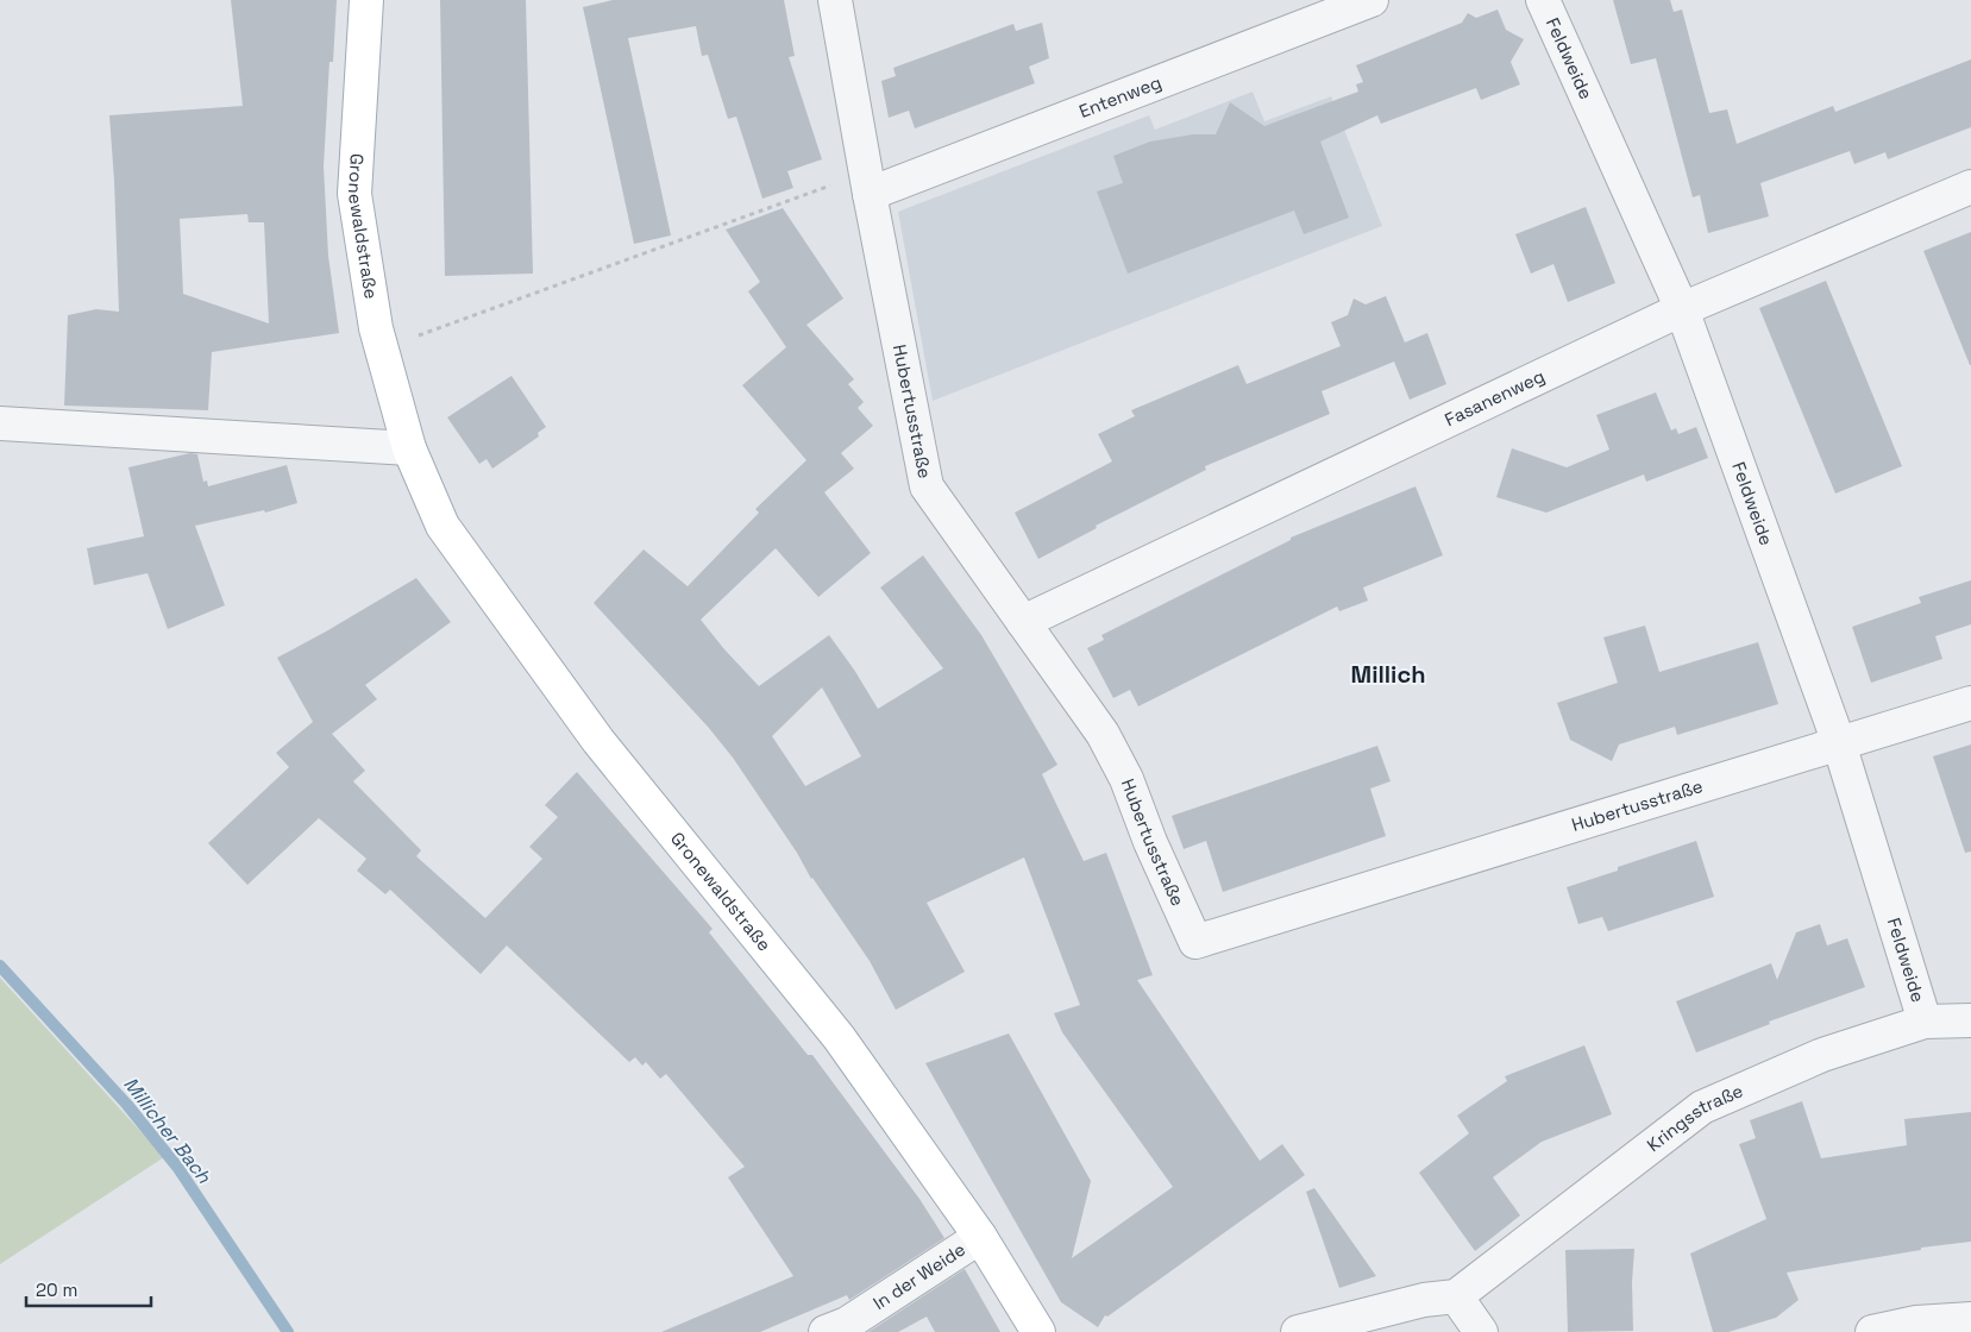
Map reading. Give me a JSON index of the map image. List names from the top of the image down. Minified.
{"streets":{"main road":["Gronewaldstraße"],"street":["Feldweide","Entenweg","Fasanenweg","Hubertusstraße","Kringsstraße","In der Weide"]},"crossings":[["Feldweide","Fasanenweg"],["Feldweide","Hubertusstraße"],["Feldweide","Kringsstraße"],["Entenweg","Hubertusstraße"],["Gronewaldstraße","In der Weide"],["Fasanenweg","Hubertusstraße"]],"districts":["Millich"],"water":["Millicher Bach"],"scale_bar":"20 m"}
